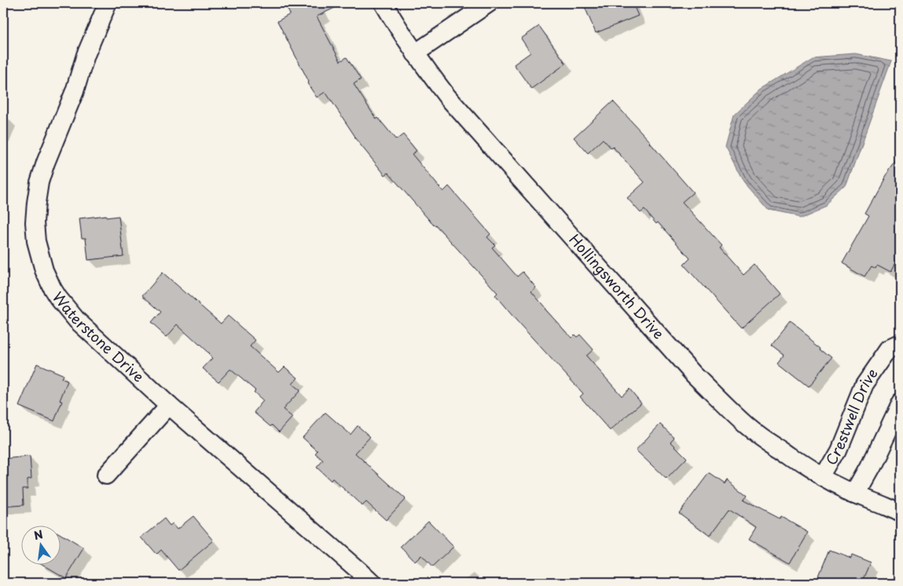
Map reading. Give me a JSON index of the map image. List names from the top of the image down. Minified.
{"streets":{"street":["Hollingsworth Drive","Waterstone Drive","Crestwell Drive"]},"crossings":[["Hollingsworth Drive","Crestwell Drive"]],"north":"top"}
